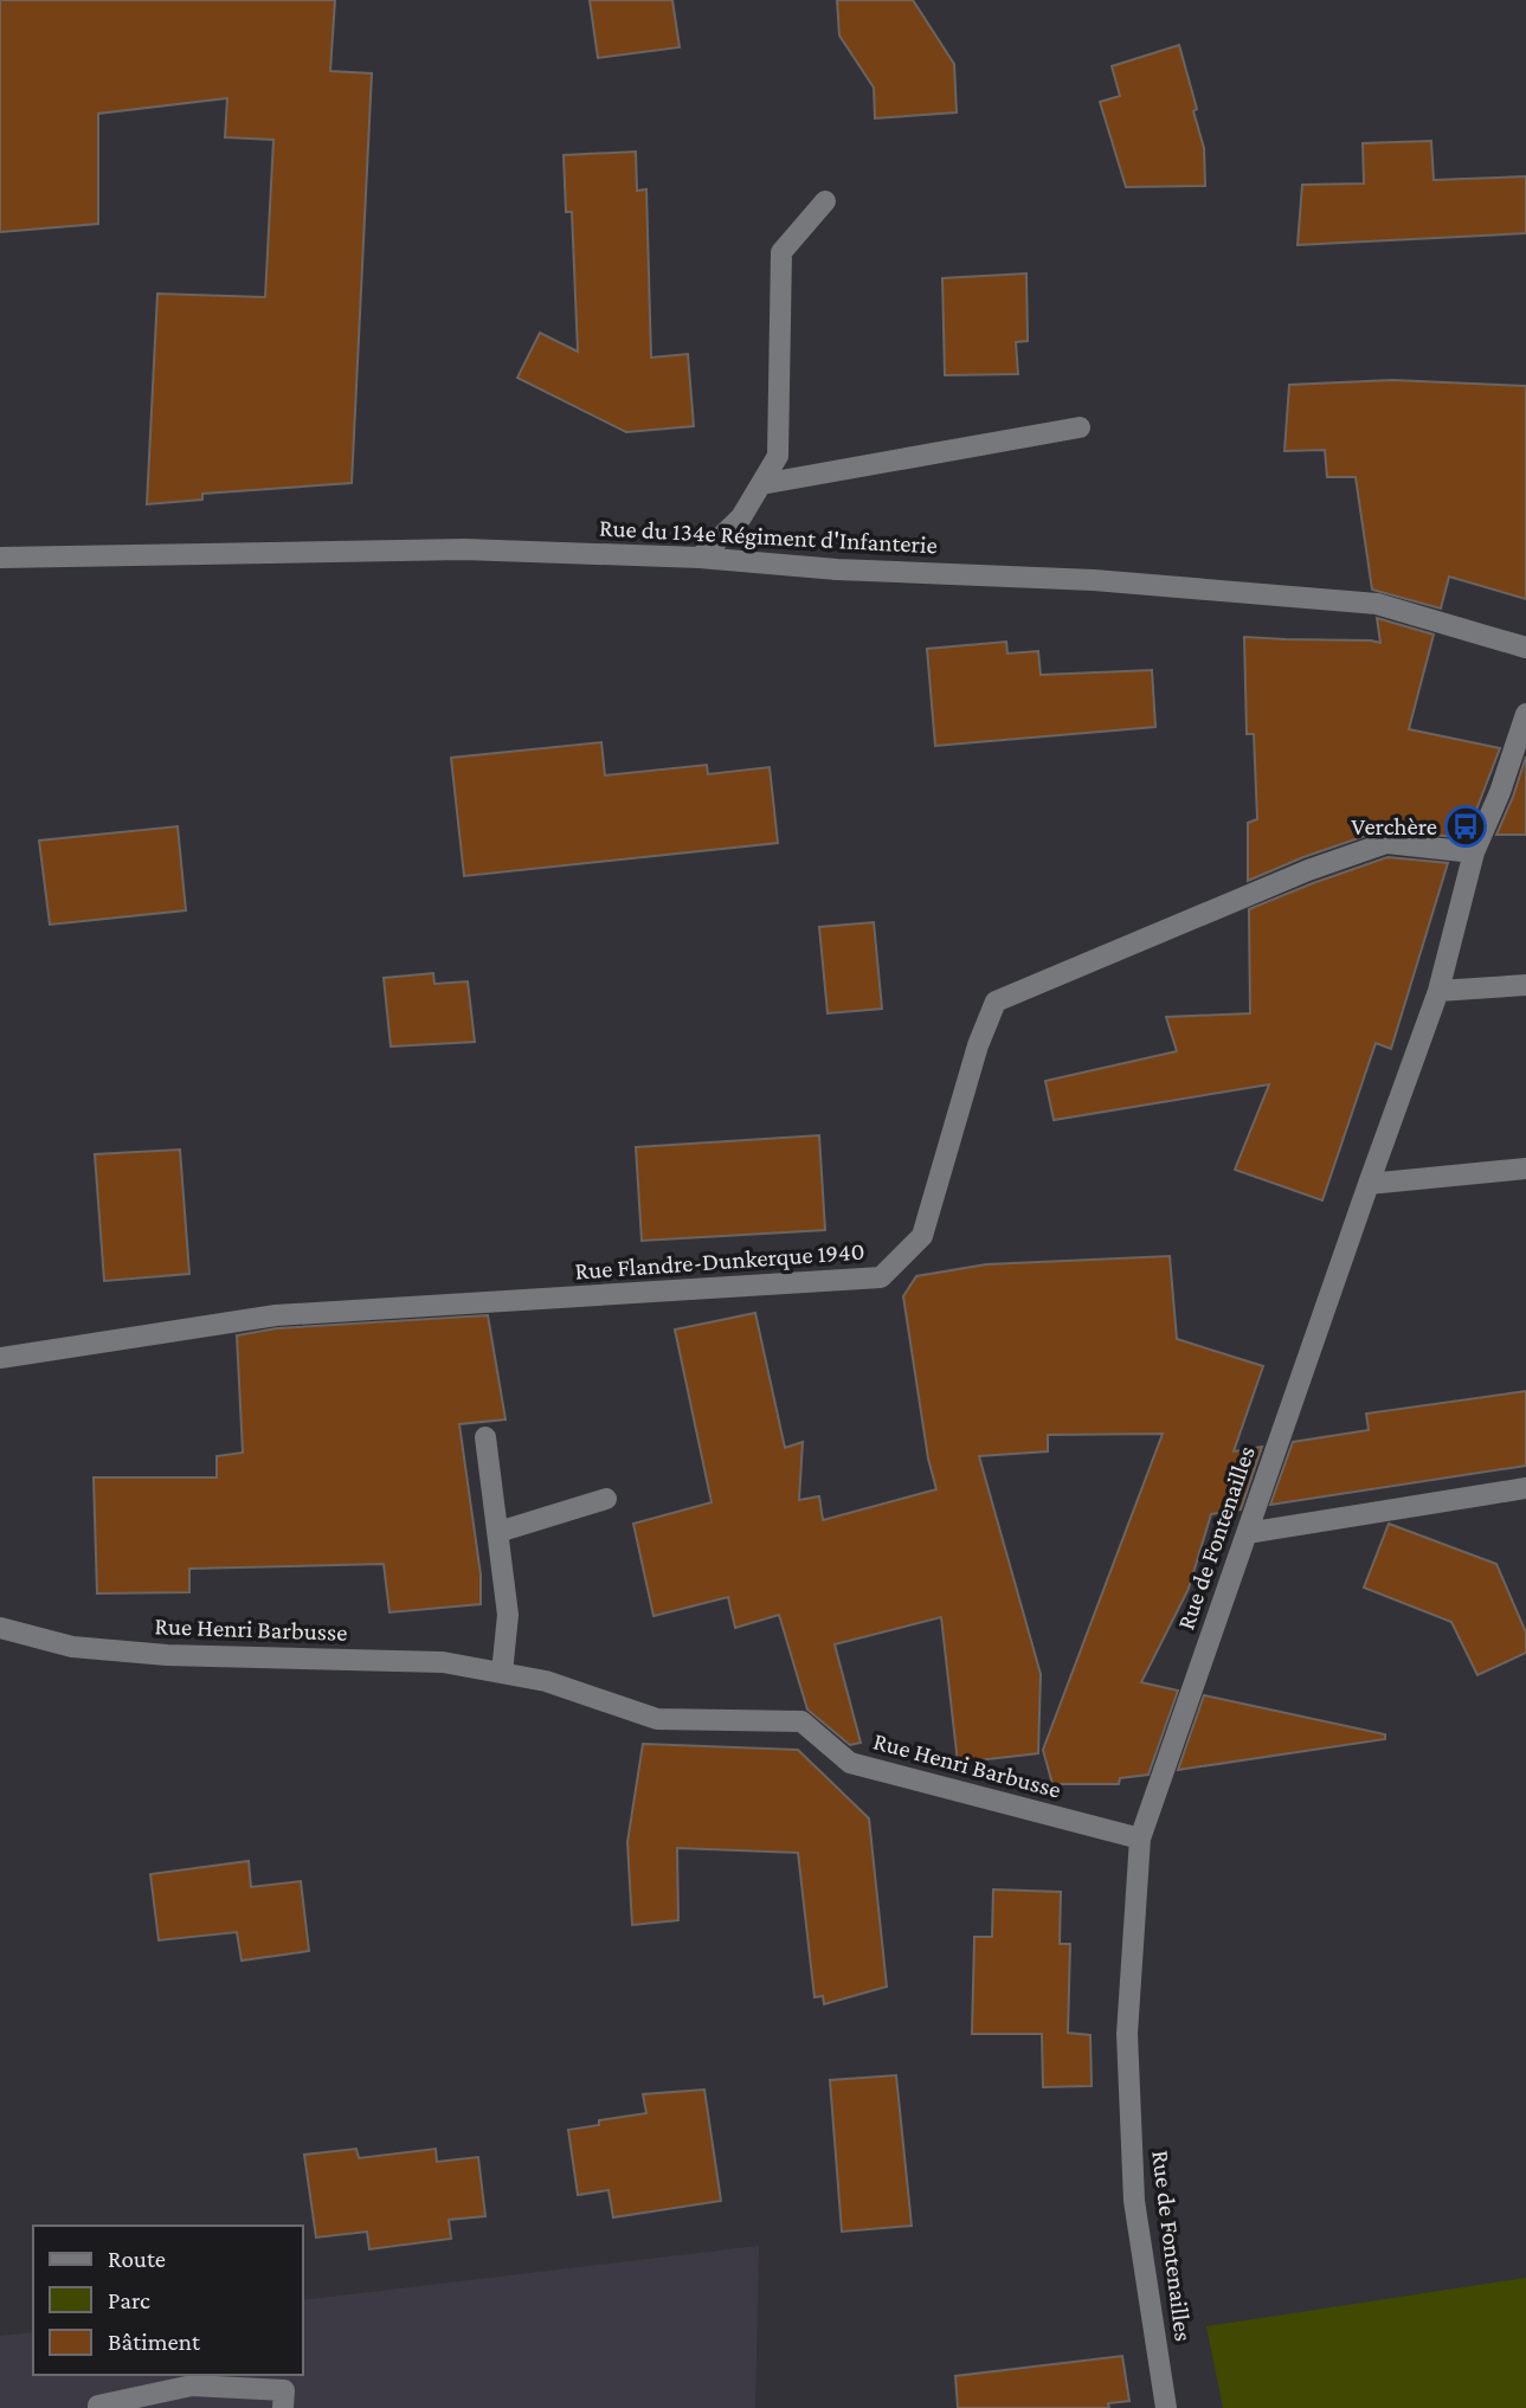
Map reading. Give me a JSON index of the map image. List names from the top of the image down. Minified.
{"streets":{"street":["Rue du 134e Régiment d'Infanterie","Rue Flandre-Dunkerque 1940","Rue de Fontenailles","Rue Henri Barbusse"]},"crossings":[["Rue Flandre-Dunkerque 1940","Rue de Fontenailles"],["Rue de Fontenailles","Rue Henri Barbusse"]],"places":{"bus stop":["Verchère"]},"legend":["Route","Parc","Bâtiment"]}
